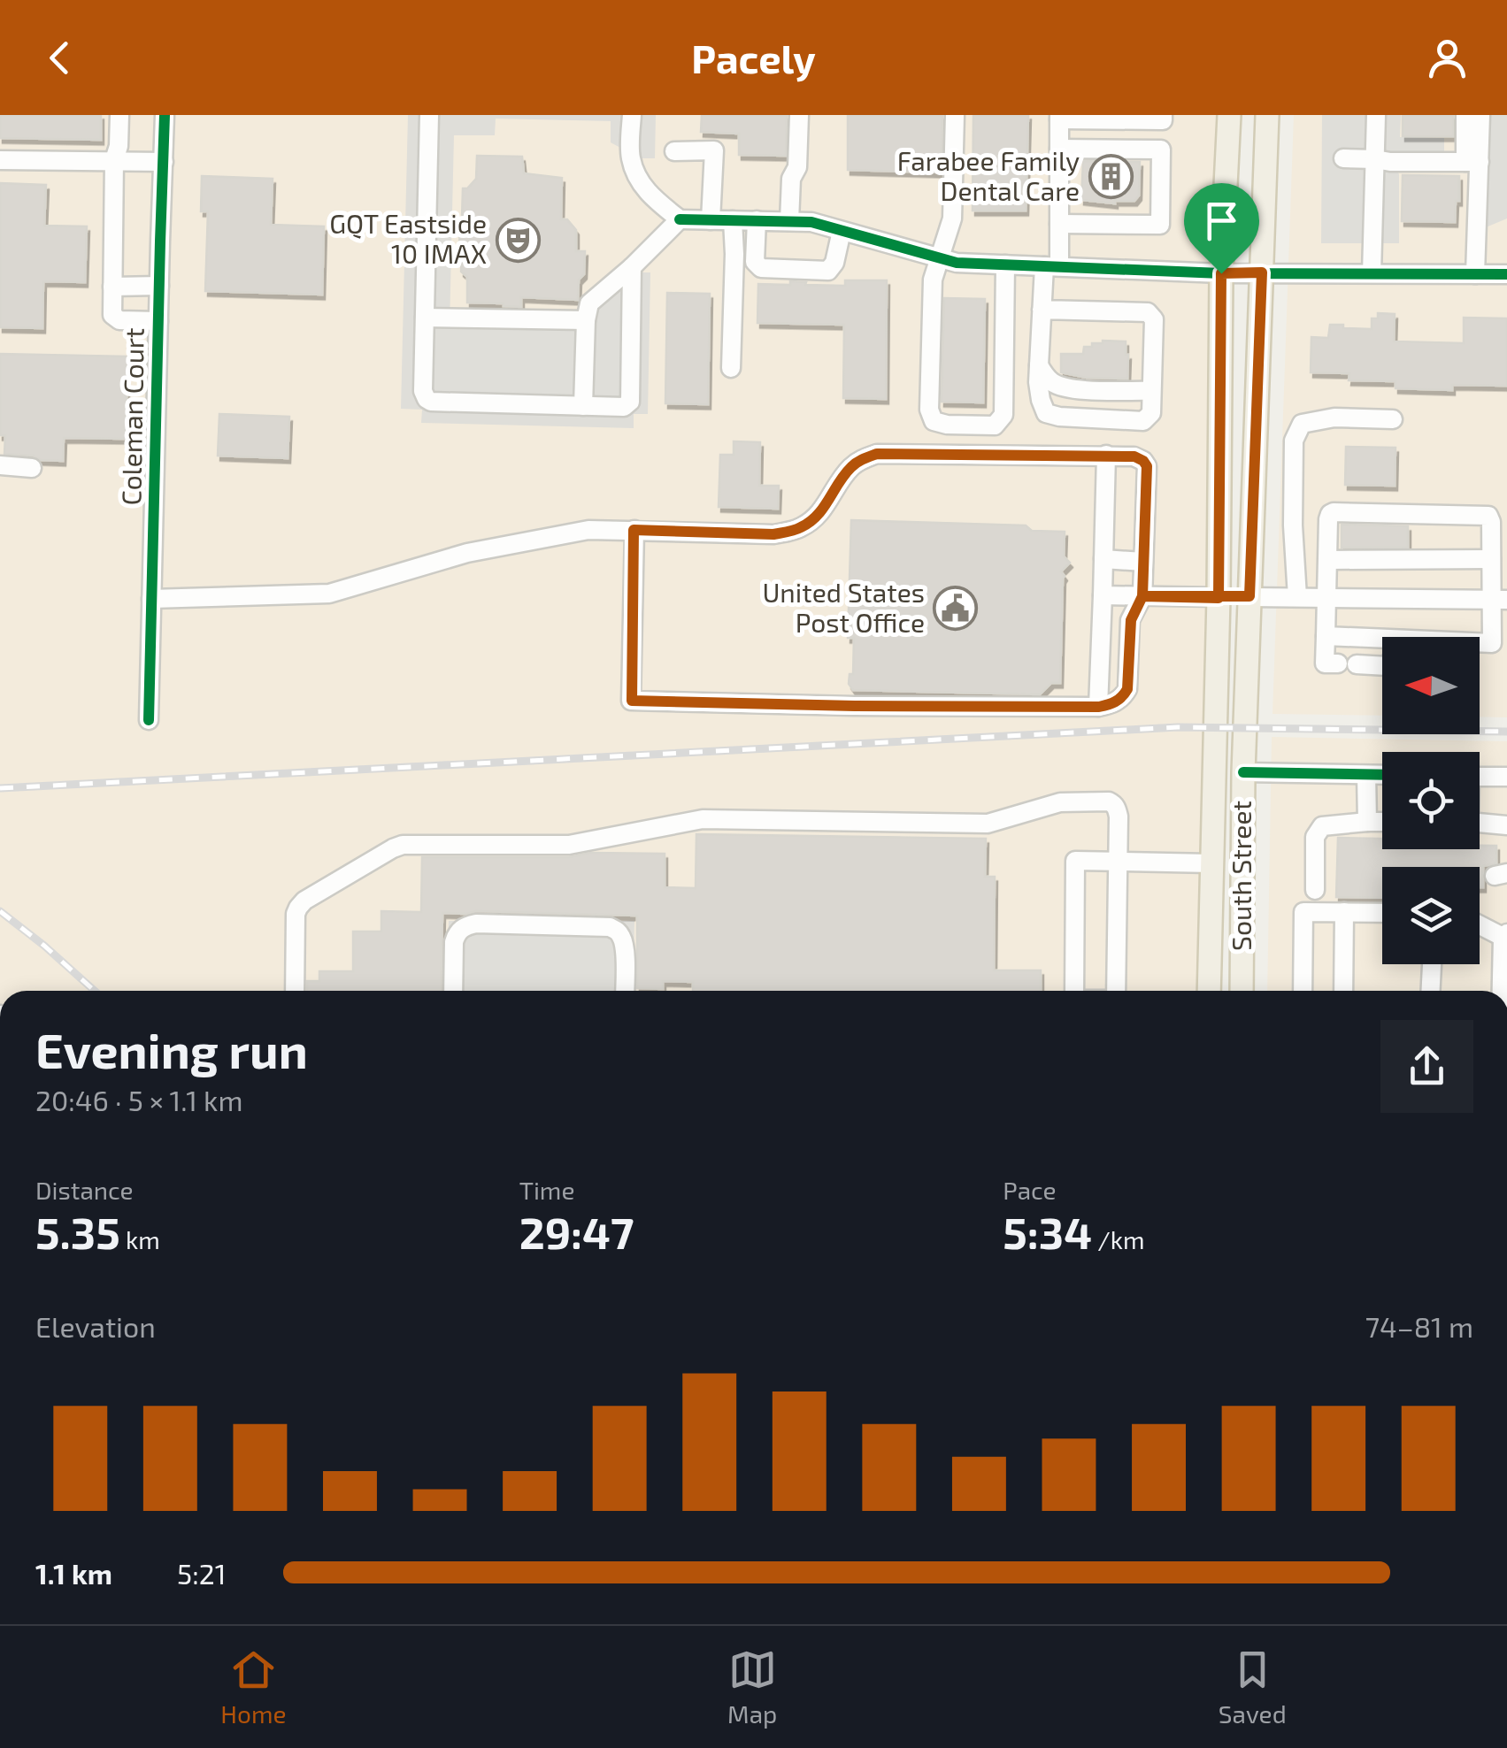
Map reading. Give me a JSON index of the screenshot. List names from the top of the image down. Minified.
{"streets":{"main road":["South Street"],"street":["Coleman Court"]},"places":{"building":["Farabee Family Dental Care"],"theatre":["GQT Eastside 10 IMAX"],"public building":["United States Post Office"]},"north":"left","page":{"header":"Pacely","heading":["Evening run","20:46 · 5 × 1.1 km"],"stats":[["Distance","5.35 km"],["Time","29:47"],["Pace","5:34 /km"]],"chart":["Elevation","74–81 m"],"list":[{"name":"1.1 km","note":"5:21"}],"tabs":["Home","Map","Saved"]}}
